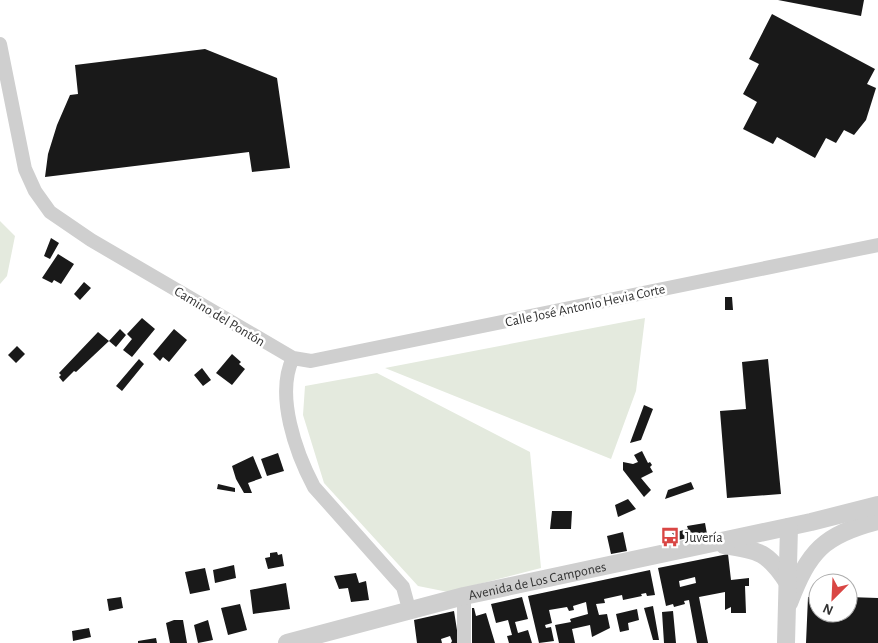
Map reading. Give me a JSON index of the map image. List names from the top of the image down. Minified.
{"streets":{"street":["Calle José Antonio Hevia Corte","Camino del Pontón","Avenida de Los Campones"]},"crossings":[["Calle José Antonio Hevia Corte","Camino del Pontón"]],"places":{"bus stop":["Juvería"]},"north":"bottom left"}
